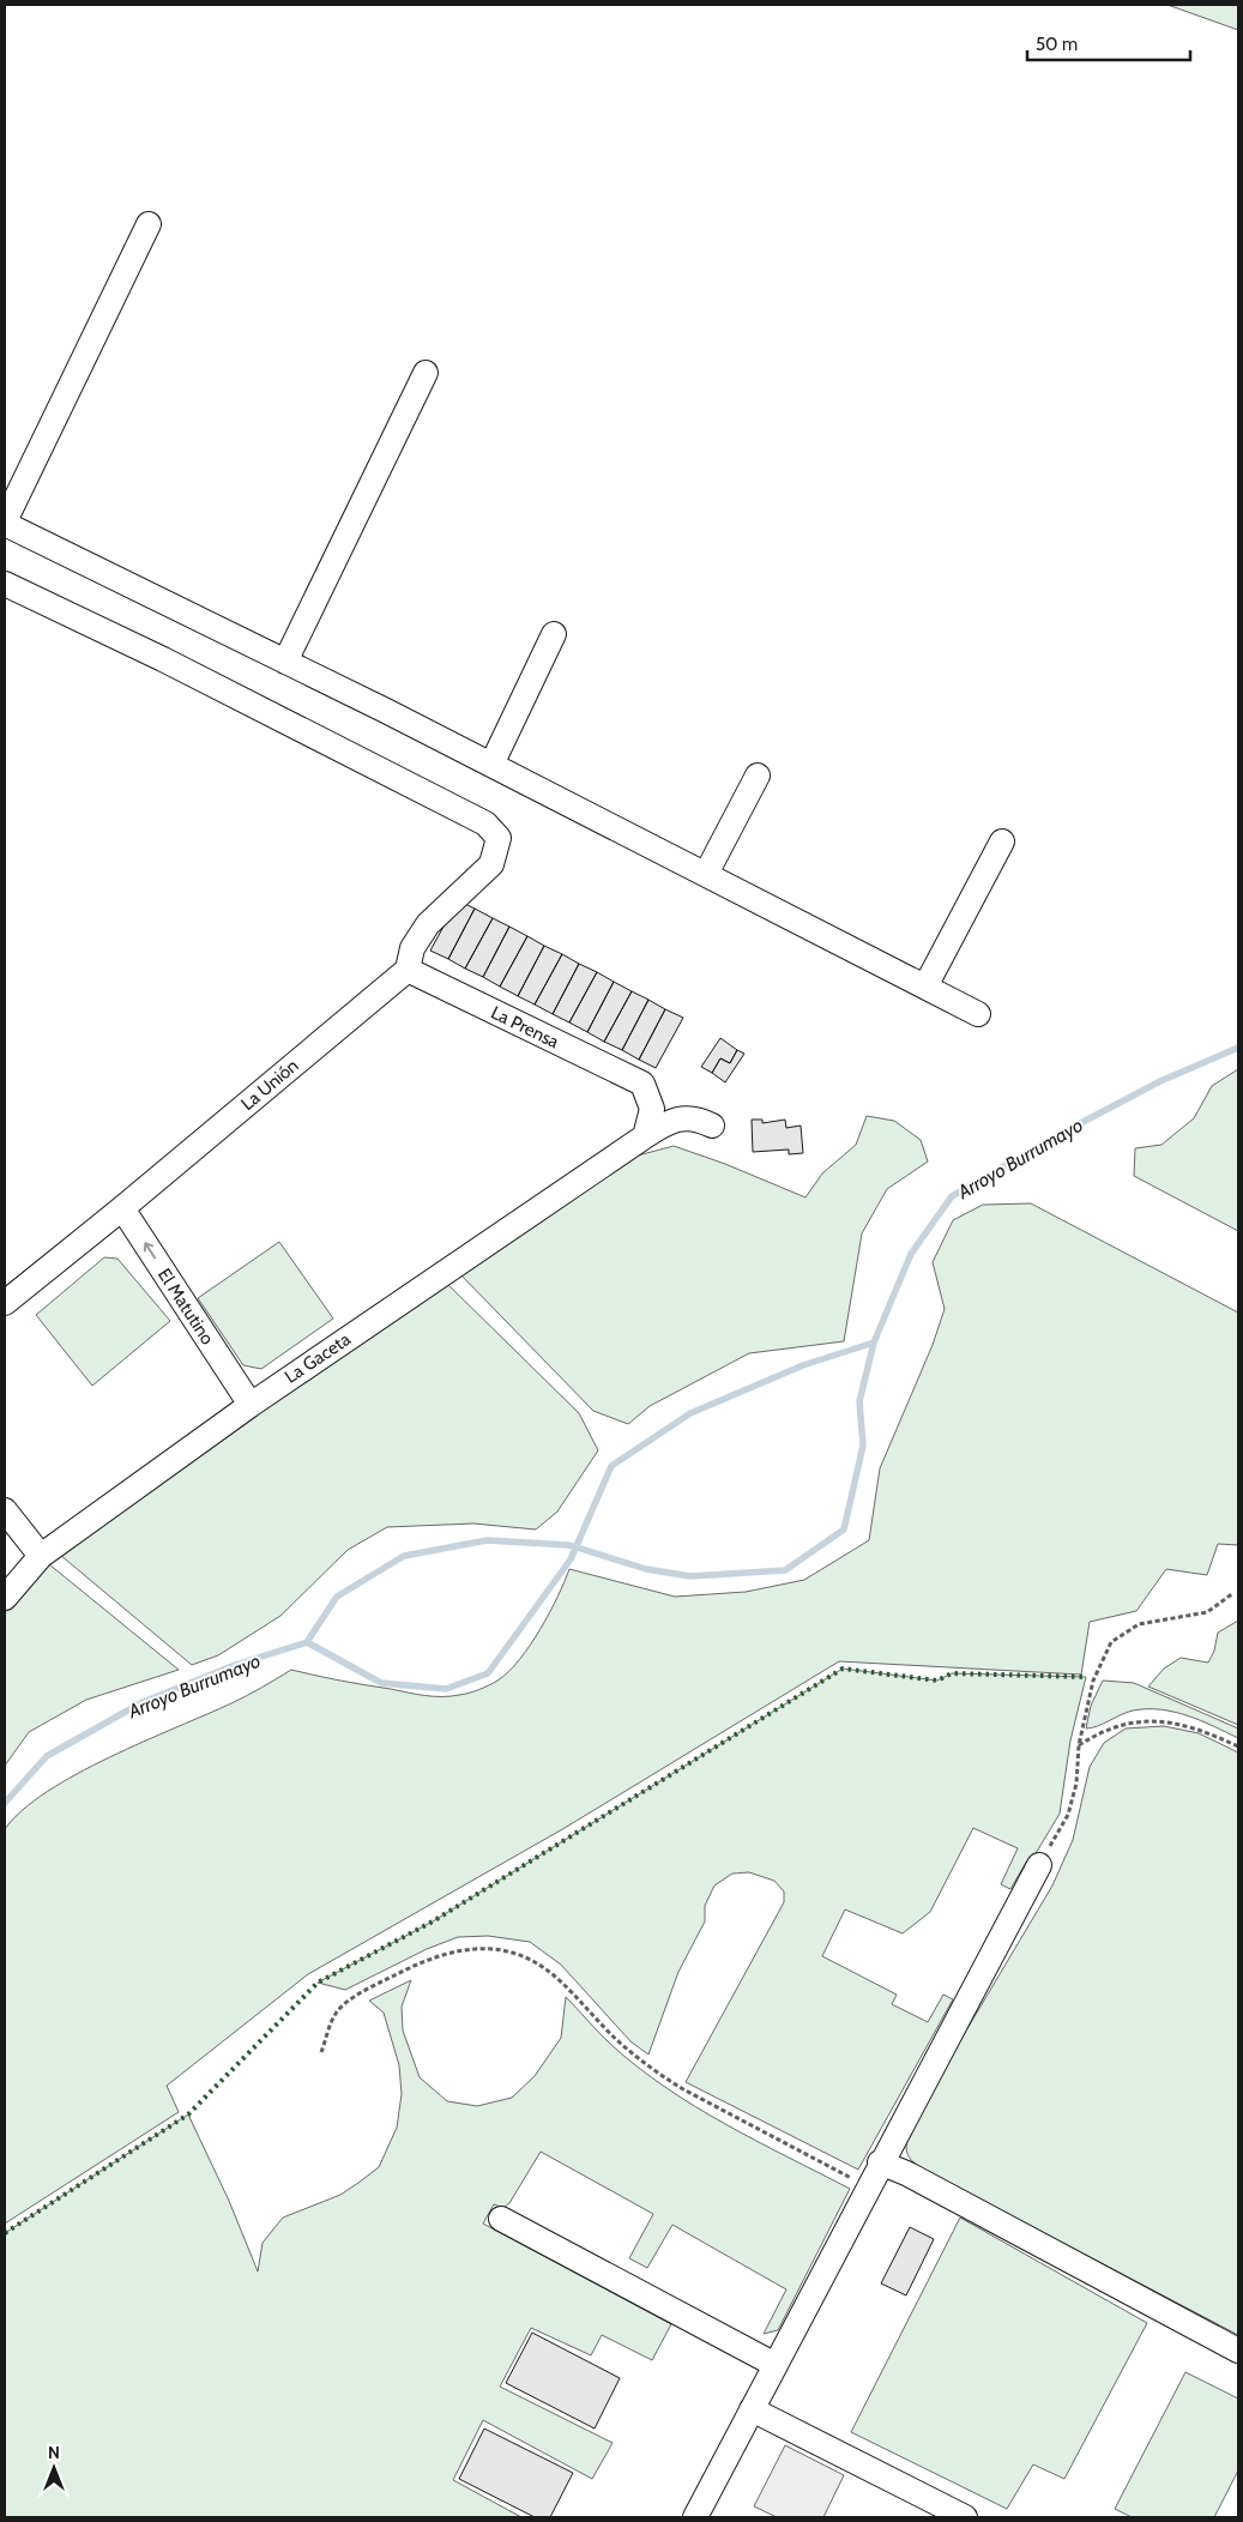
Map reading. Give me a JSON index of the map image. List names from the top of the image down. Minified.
{"streets":{"street":["La Prensa","La Unión","El Matutino","La Gaceta"]},"crossings":[["La Prensa","La Unión"],["La Prensa","La Gaceta"],["La Unión","El Matutino"],["El Matutino","La Gaceta"]],"one_way":["El Matutino"],"water":["Arroyo Burrumayo"],"scale_bar":"50 m","north":"top"}
